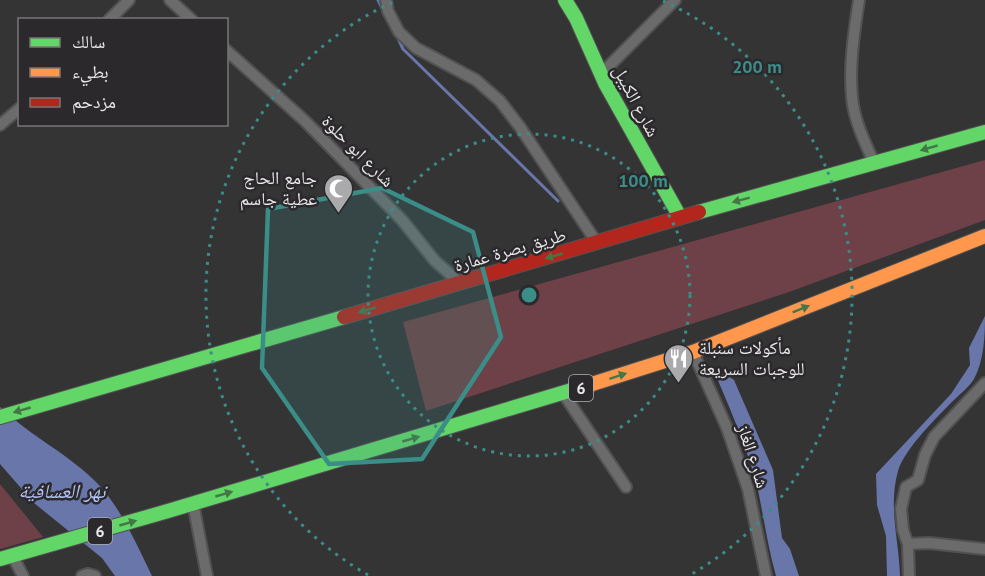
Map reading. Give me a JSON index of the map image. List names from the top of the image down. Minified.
{"streets":{"main road":["شارع الكيبل","طريق بصرة عمارة","6"],"street":["شارع ابو حلوة","شارع الغاز"]},"crossings":[["شارع الكيبل","طريق بصرة عمارة"],["شارع ابو حلوة","طريق بصرة عمارة"],["6","شارع الغاز"]],"one_way":["طريق بصرة عمارة"],"water":["نهر العسافية"],"places":{"mosque":["جامع الحاج عطية جاسم"],"restaurant":["مأكولات سنبلة للوجبات السريعة"]},"legend":["سالك","بطيء","مزدحم"],"rings":["200 m","100 m"]}
